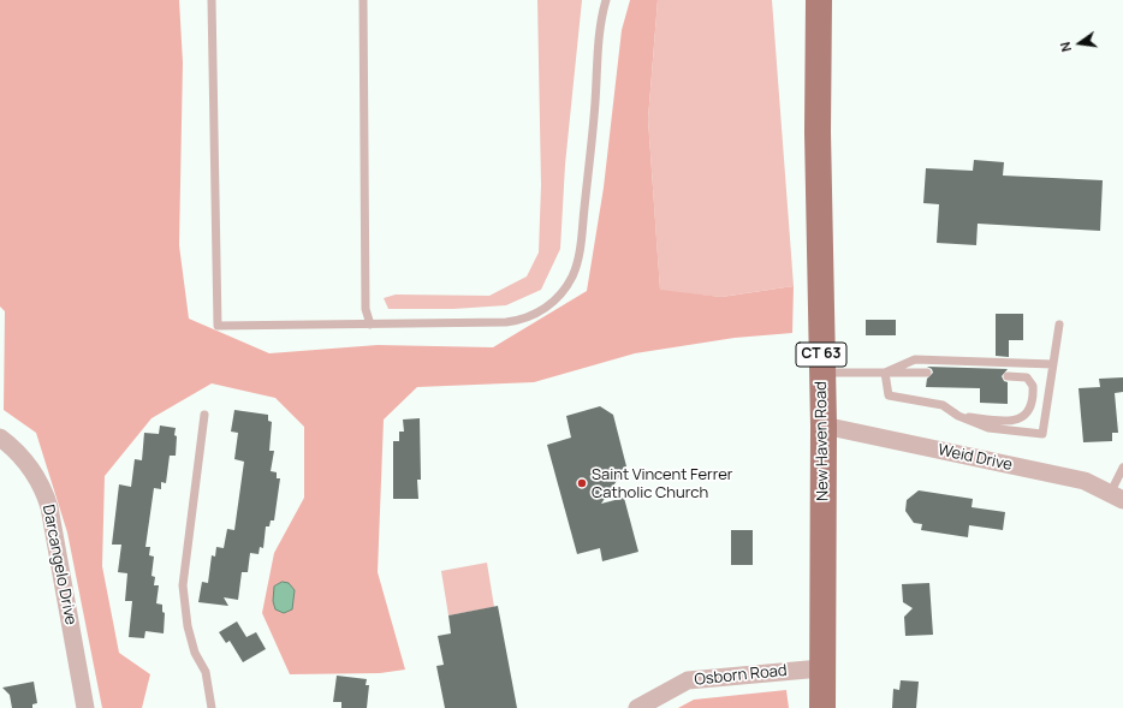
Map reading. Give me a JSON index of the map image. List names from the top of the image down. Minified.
{"streets":{"main road":["CT 63","New Haven Road"],"street":["Weid Drive","Darcangelo Drive","Osborn Road"]},"crossings":[["New Haven Road","Weid Drive"],["New Haven Road","Osborn Road"]],"places":["Saint Vincent Ferrer Catholic Church"],"north":"left"}
